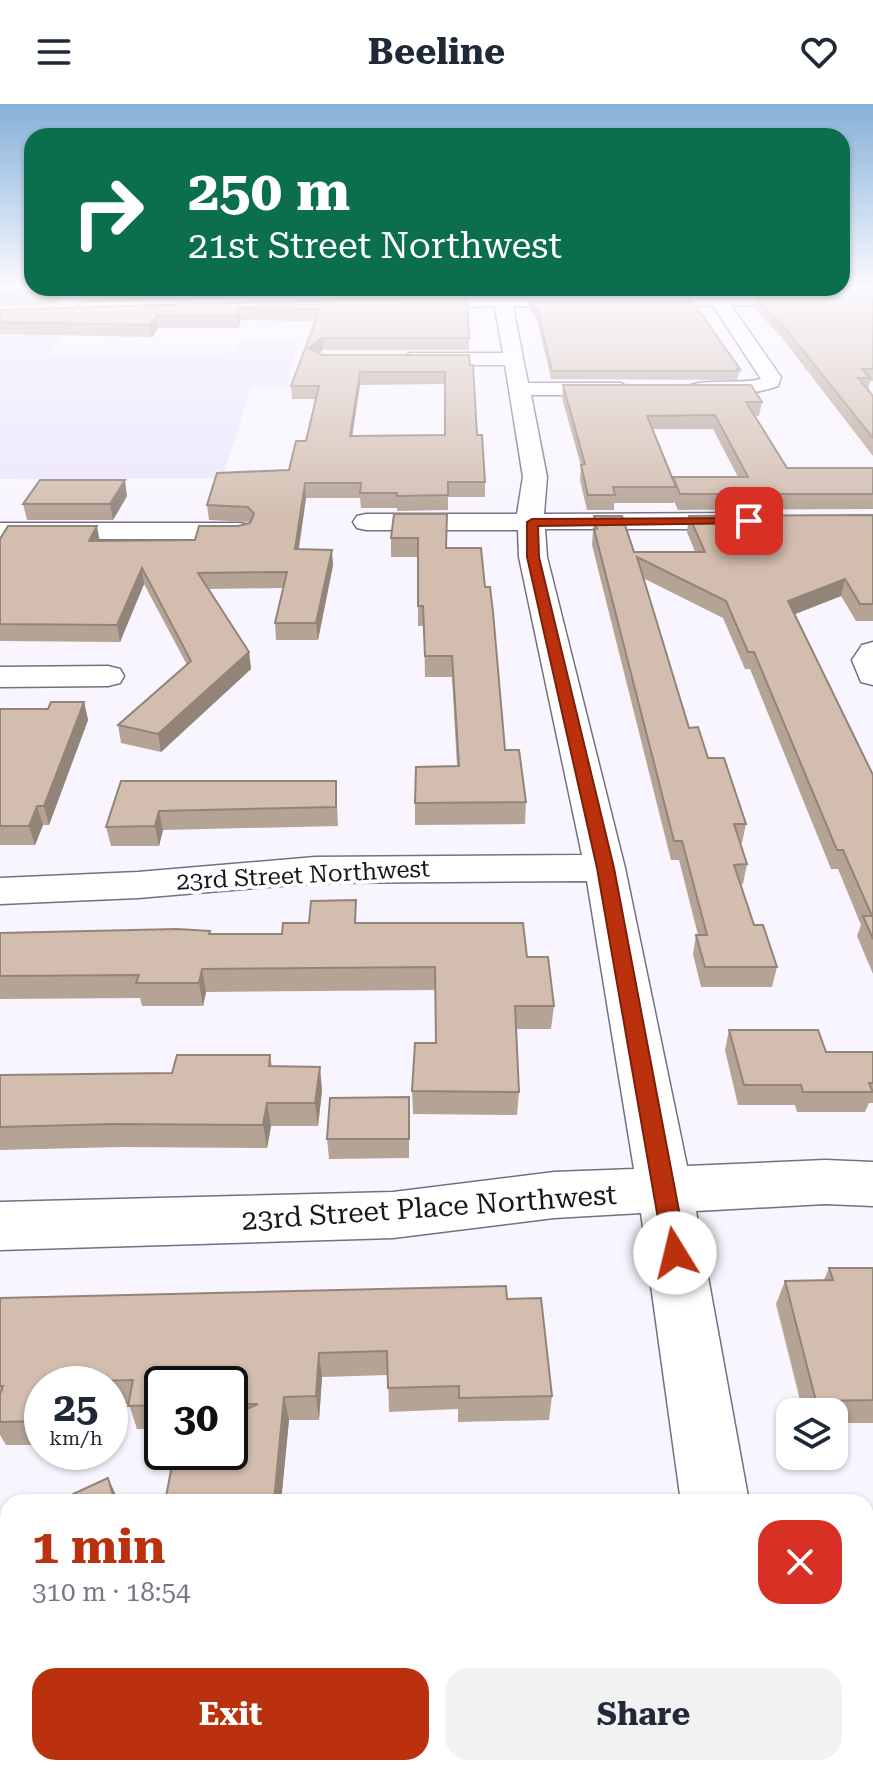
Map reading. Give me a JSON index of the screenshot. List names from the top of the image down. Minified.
{"streets":{"street":["23rd Street Northwest","23rd Street Place Northwest"]},"page":{"header":"Beeline","turn":["250 m","21st Street Northwest"],"speed":"25 km/h","limit":"30","heading":["1 min","310 m · 18:54"],"buttons":["Exit","Share"]}}
